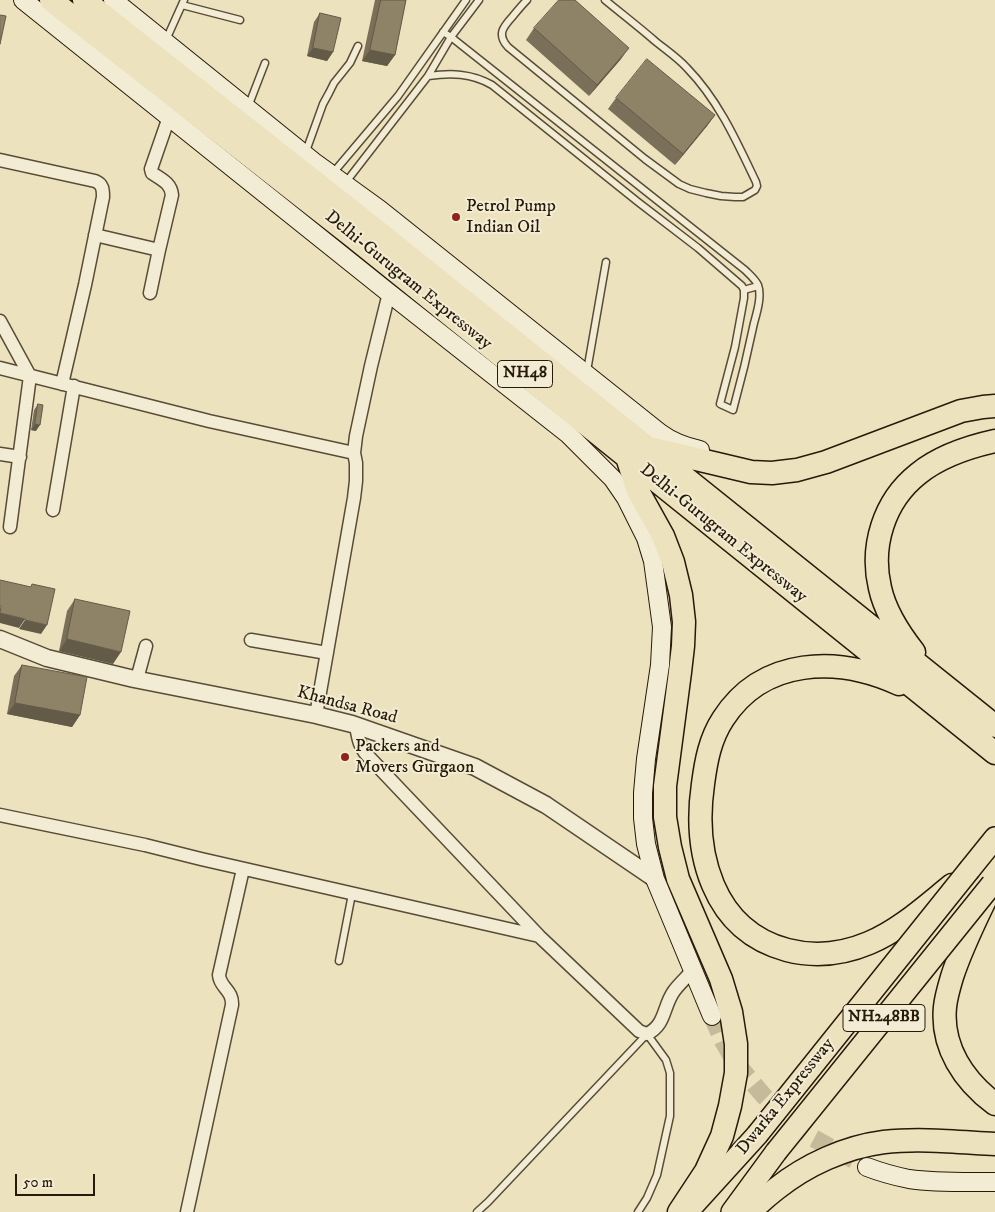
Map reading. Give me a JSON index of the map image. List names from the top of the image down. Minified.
{"streets":{"highway":["Delhi-Gurugram Expressway","NH48","NH248BB","Dwarka Expressway"],"street":["Khandsa Road"]},"places":["Petrol Pump Indian Oil","Packers and Movers Gurgaon"],"scale_bar":"50 m"}
